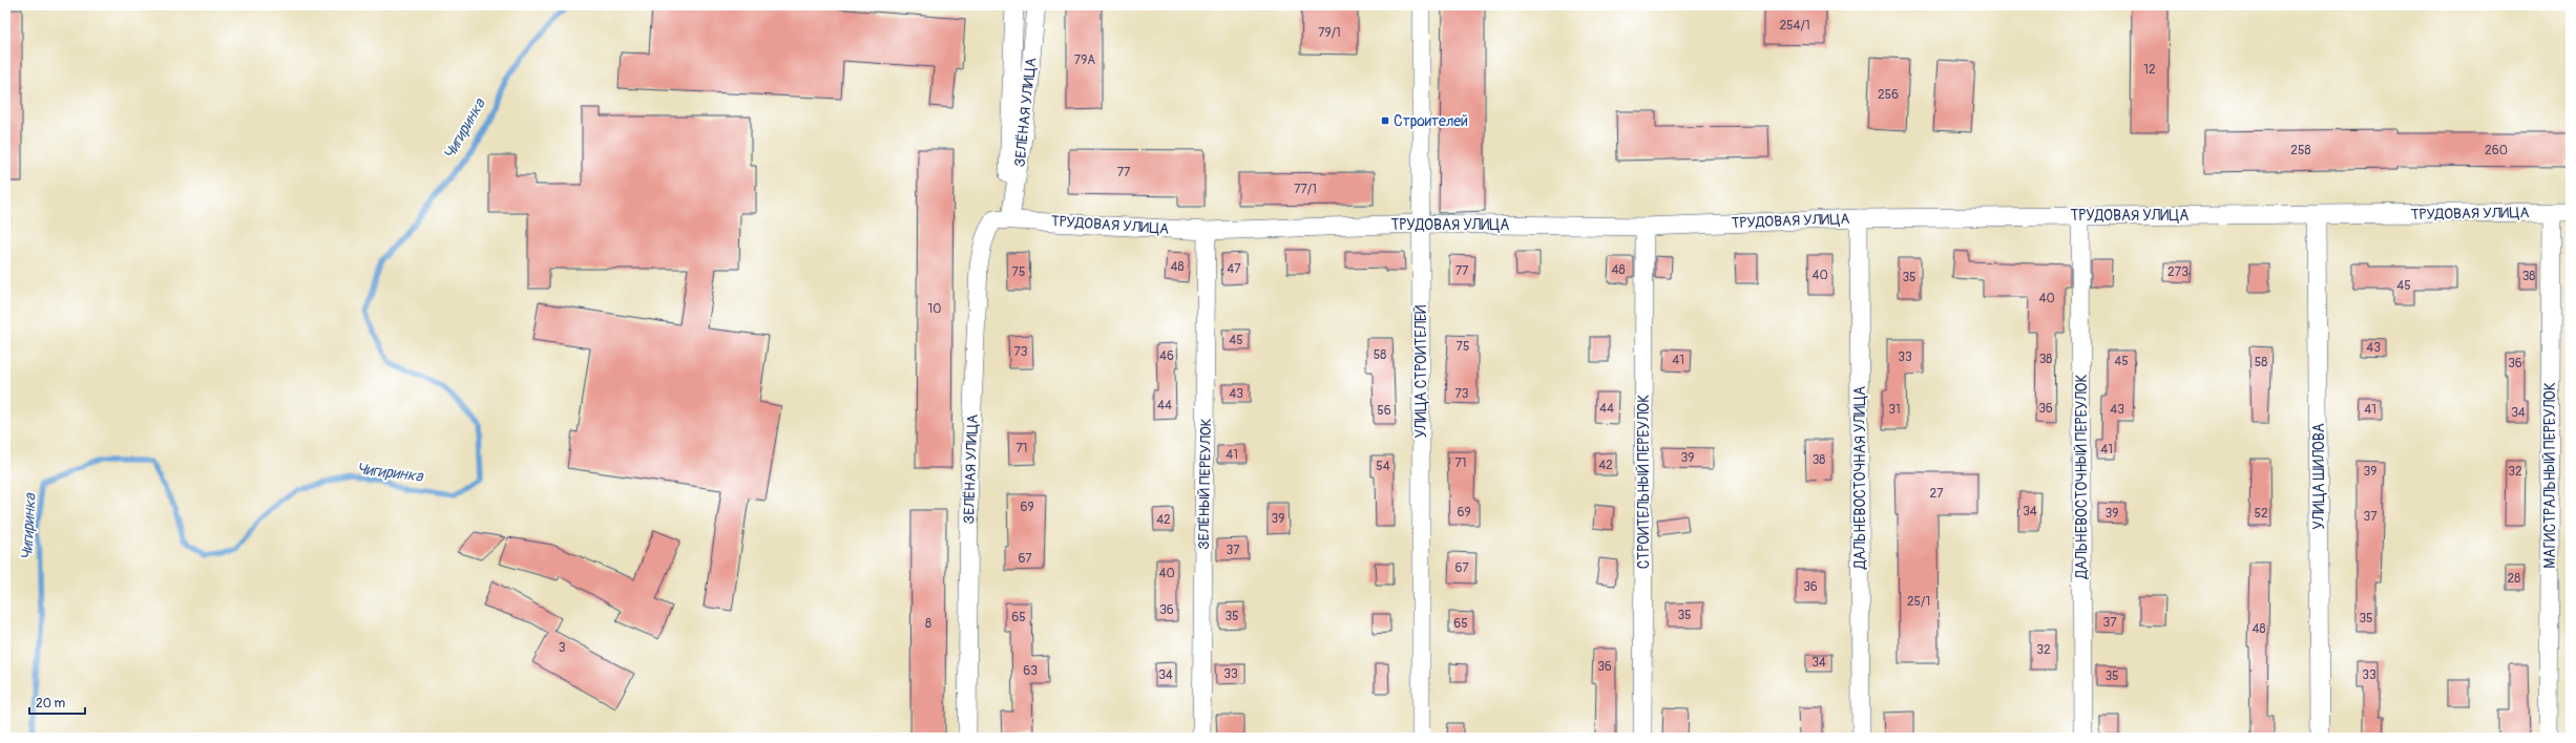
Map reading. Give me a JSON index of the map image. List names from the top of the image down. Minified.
{"streets":{"street":["ЗЕЛЁНАЯ УЛИЦА","ТРУДОВАЯ УЛИЦА","УЛИЦА СТРОИТЕЛЕЙ","МАГИСТРАЛЬНЫЙ ПЕРЕУЛОК","ДАЛЬНЕВОСТОЧНЫЙ ПЕРЕУЛОК","УЛИЦА ШИЛОВА","ДАЛЬНЕВОСТОЧНАЯ УЛИЦА","СТРОИТЕЛЬНЫЙ ПЕРЕУЛОК","ЗЕЛЁНЫЙ ПЕРЕУЛОК"]},"crossings":[["ЗЕЛЁНАЯ УЛИЦА","ТРУДОВАЯ УЛИЦА"],["ТРУДОВАЯ УЛИЦА","УЛИЦА СТРОИТЕЛЕЙ"],["ТРУДОВАЯ УЛИЦА","МАГИСТРАЛЬНЫЙ ПЕРЕУЛОК"],["ТРУДОВАЯ УЛИЦА","ДАЛЬНЕВОСТОЧНЫЙ ПЕРЕУЛОК"],["ТРУДОВАЯ УЛИЦА","УЛИЦА ШИЛОВА"],["ТРУДОВАЯ УЛИЦА","ДАЛЬНЕВОСТОЧНАЯ УЛИЦА"],["ТРУДОВАЯ УЛИЦА","СТРОИТЕЛЬНЫЙ ПЕРЕУЛОК"],["ТРУДОВАЯ УЛИЦА","ЗЕЛЁНЫЙ ПЕРЕУЛОК"]],"water":["Чигиринка"],"places":{"transit":["Строителей"]},"house_numbers":["254/1","79/1","79А","12","256","258","260","77","77/1","48","47","48","77","75","273","40","38","35","45","40","10","45","75","43","73","58","46","33","38","41","45","58","36","43","73","44","44","36","31","43","41","56","34","71","41","41","39","38","71","42","54","39","32","27","69","34","69","39","52","37","39","42","37","67","67","40","28","36","25/1","36","35","35","65","35","37","8","65","48","3","32","34","36","63","33","34","33","35"],"scale_bar":"20 m"}
